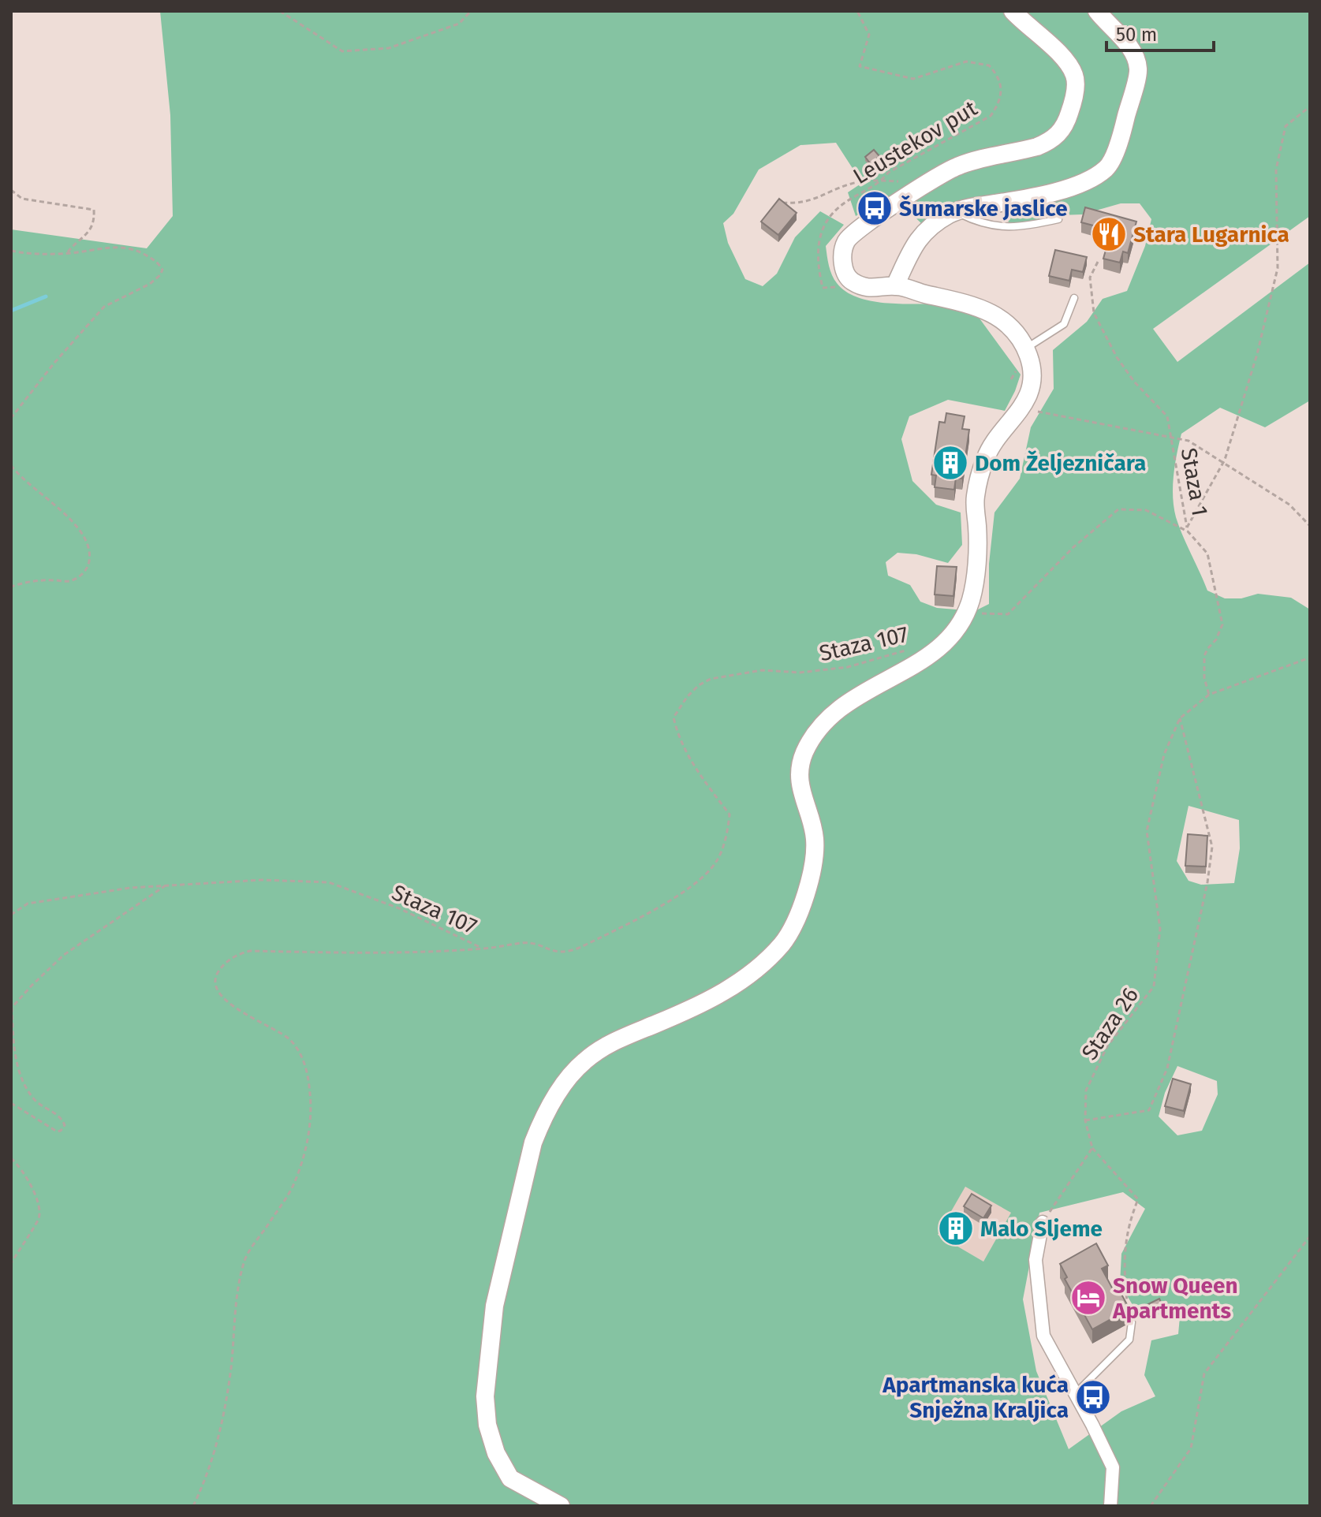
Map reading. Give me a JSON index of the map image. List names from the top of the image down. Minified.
{"streets":{"path":["Leustekov put","Staza 1","Staza 107","Staza 26"]},"places":{"bus stop":["Šumarske jaslice","Apartmanska kuća Snježna Kraljica"],"restaurant":["Stara Lugarnica"],"building":["Dom Željezničara","Malo Sljeme"],"hotel":["Snow Queen Apartments"]},"scale_bar":"50 m"}
